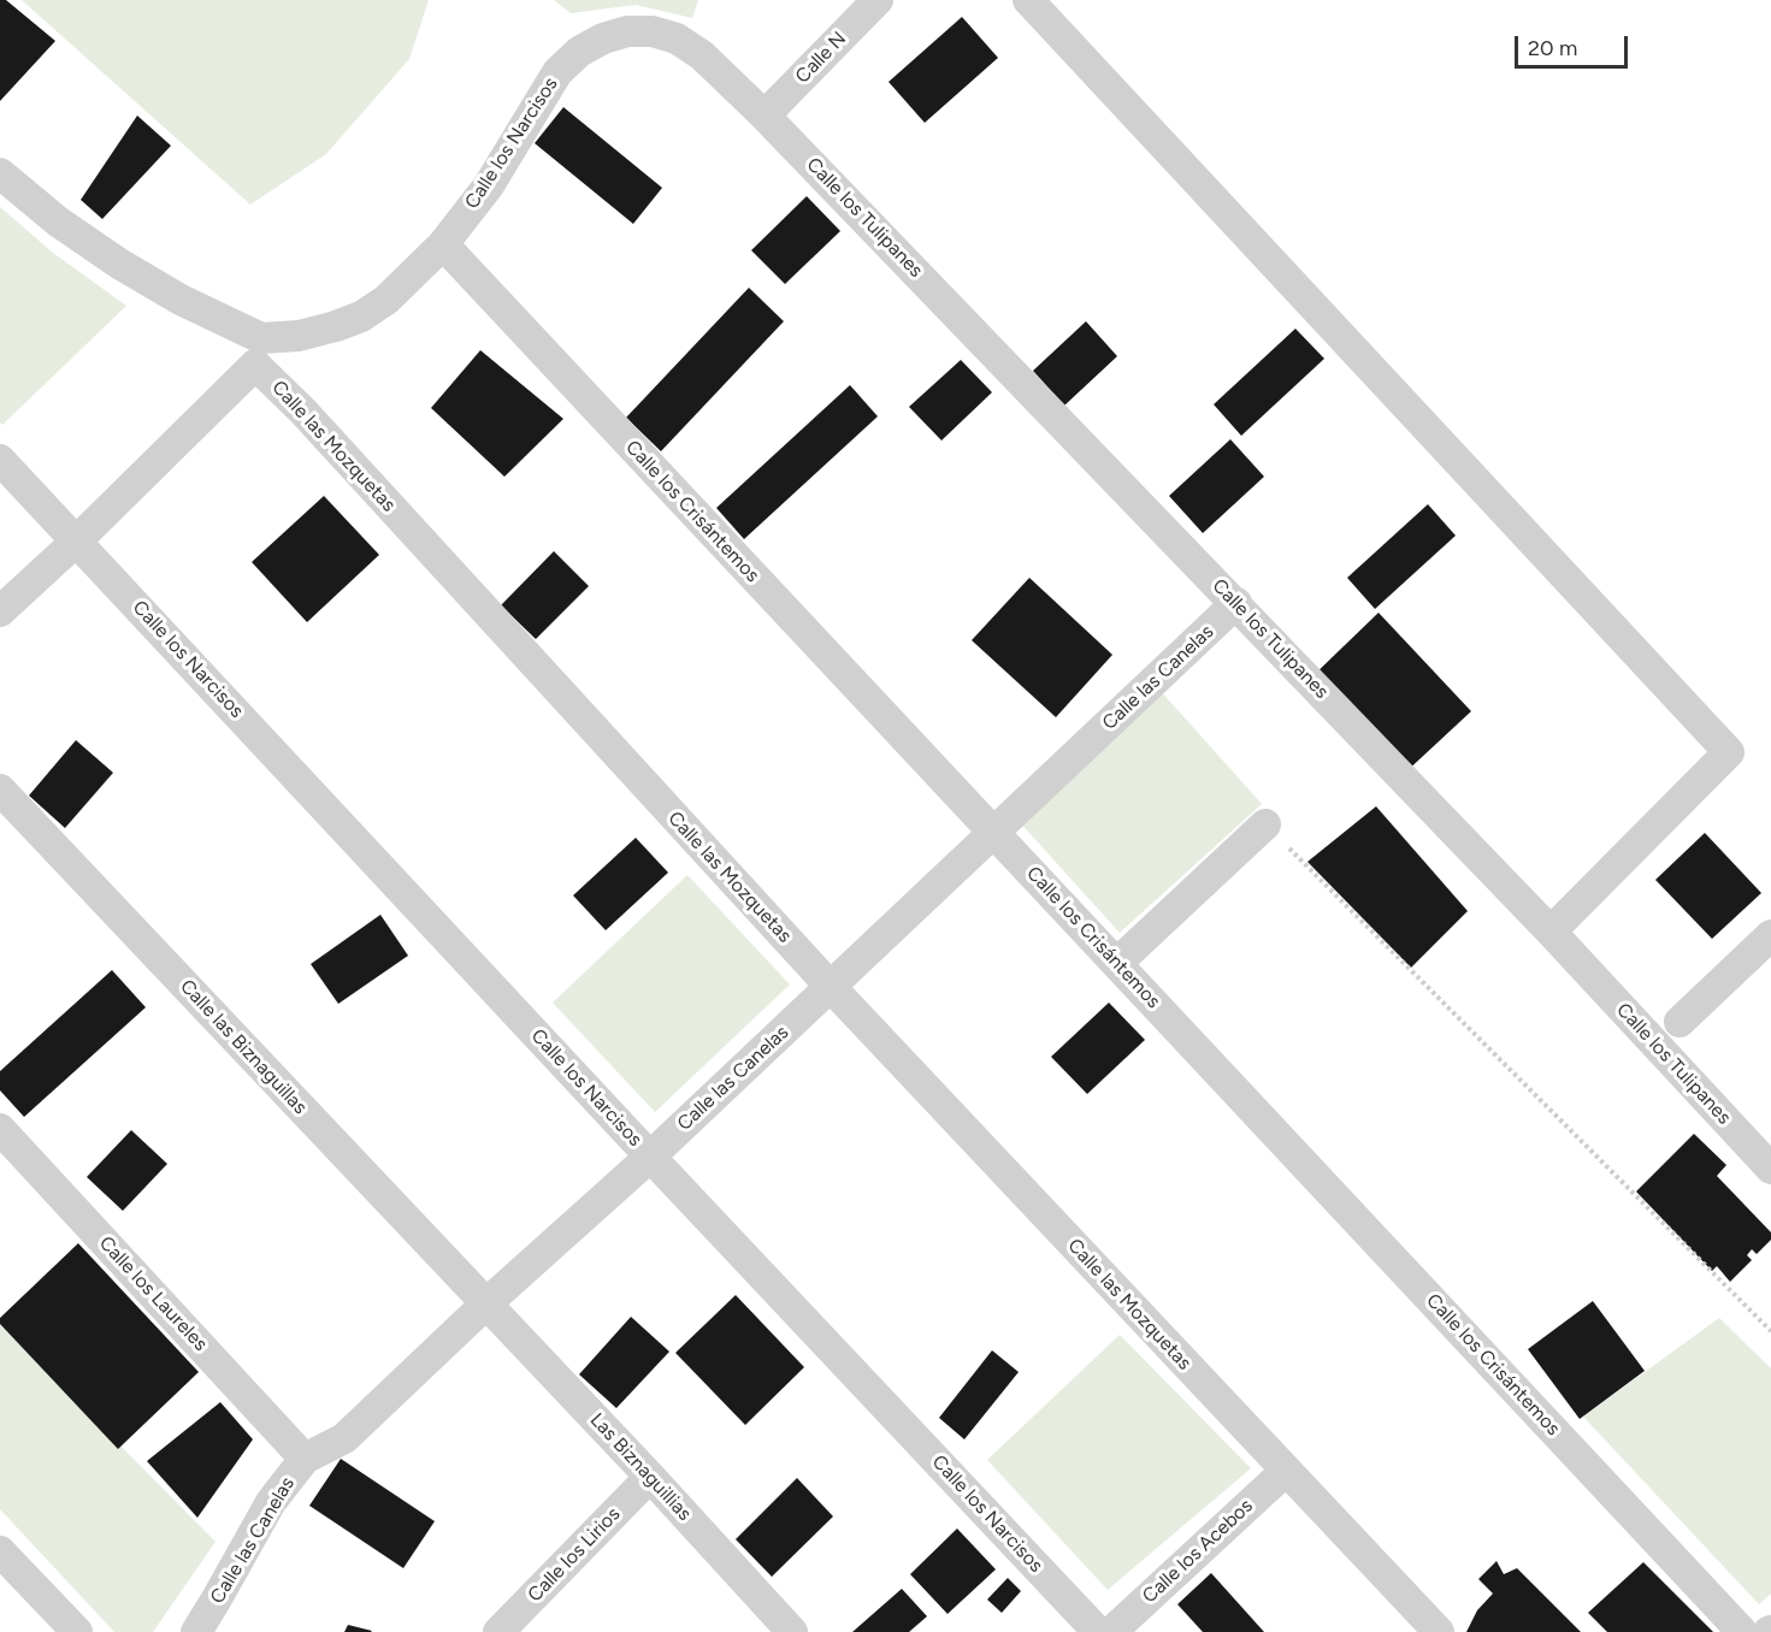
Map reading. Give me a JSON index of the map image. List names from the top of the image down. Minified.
{"streets":{"street":["Calle N","Calle los Narcisos","Calle los Tulipanes","Calle las Mozquetas","Calle los Crisántemos","Calle las Canelas","Calle las Biznaguillas","Calle los Laureles","Las Biznaguillias","Calle los Acebos","Calle los Lirios"]},"crossings":[["Calle N","Calle los Narcisos"],["Calle N","Calle los Tulipanes"],["Calle los Narcisos","Calle los Tulipanes"],["Calle los Narcisos","Calle las Mozquetas"],["Calle los Narcisos","Calle los Crisántemos"],["Calle los Narcisos","Calle las Canelas"],["Calle los Tulipanes","Calle las Canelas"],["Calle las Mozquetas","Calle las Canelas"],["Calle las Mozquetas","Calle los Acebos"],["Calle los Crisántemos","Calle las Canelas"],["Calle las Canelas","Calle las Biznaguillas"],["Calle las Canelas","Calle los Laureles"],["Calle las Canelas","Las Biznaguillias"],["Calle las Biznaguillas","Las Biznaguillias"],["Las Biznaguillias","Calle los Lirios"]],"scale_bar":"20 m"}
